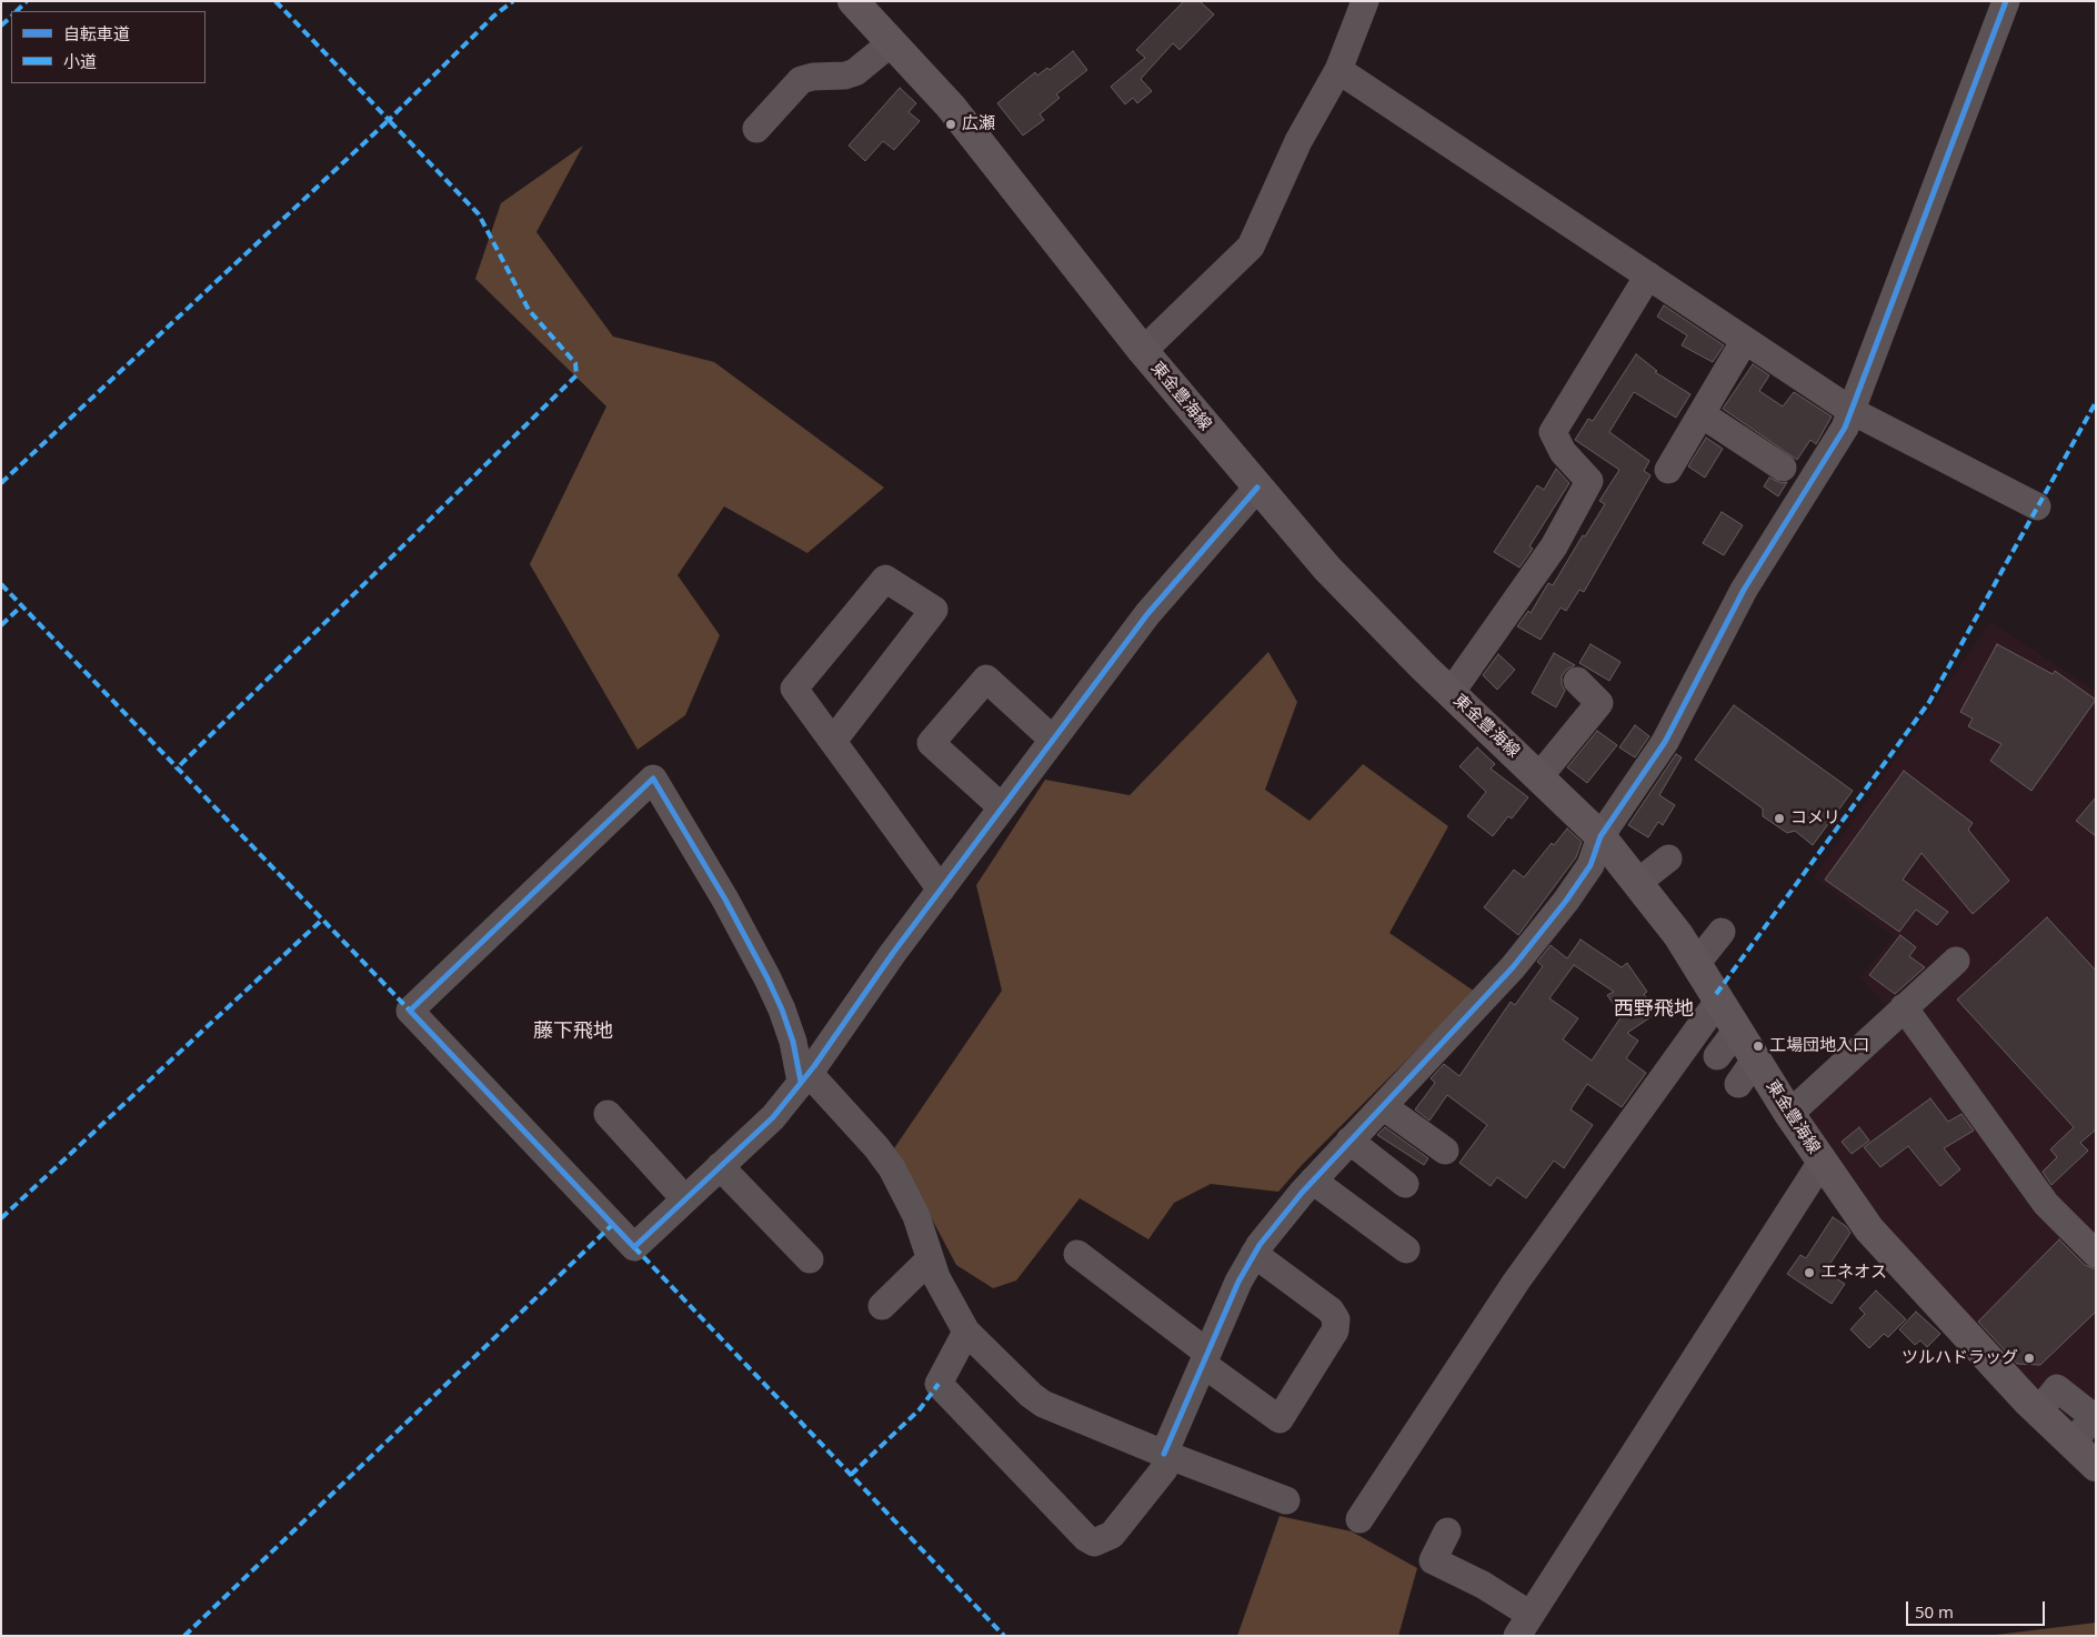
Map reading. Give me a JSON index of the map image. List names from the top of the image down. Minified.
{"streets":{"main road":["東金豊海線"]},"districts":["西野飛地","藤下飛地"],"places":["広瀬","コメリ","工場団地入口","エネオス","ツルハドラッグ"],"legend":["自転車道","小道"],"scale_bar":"50 m"}
